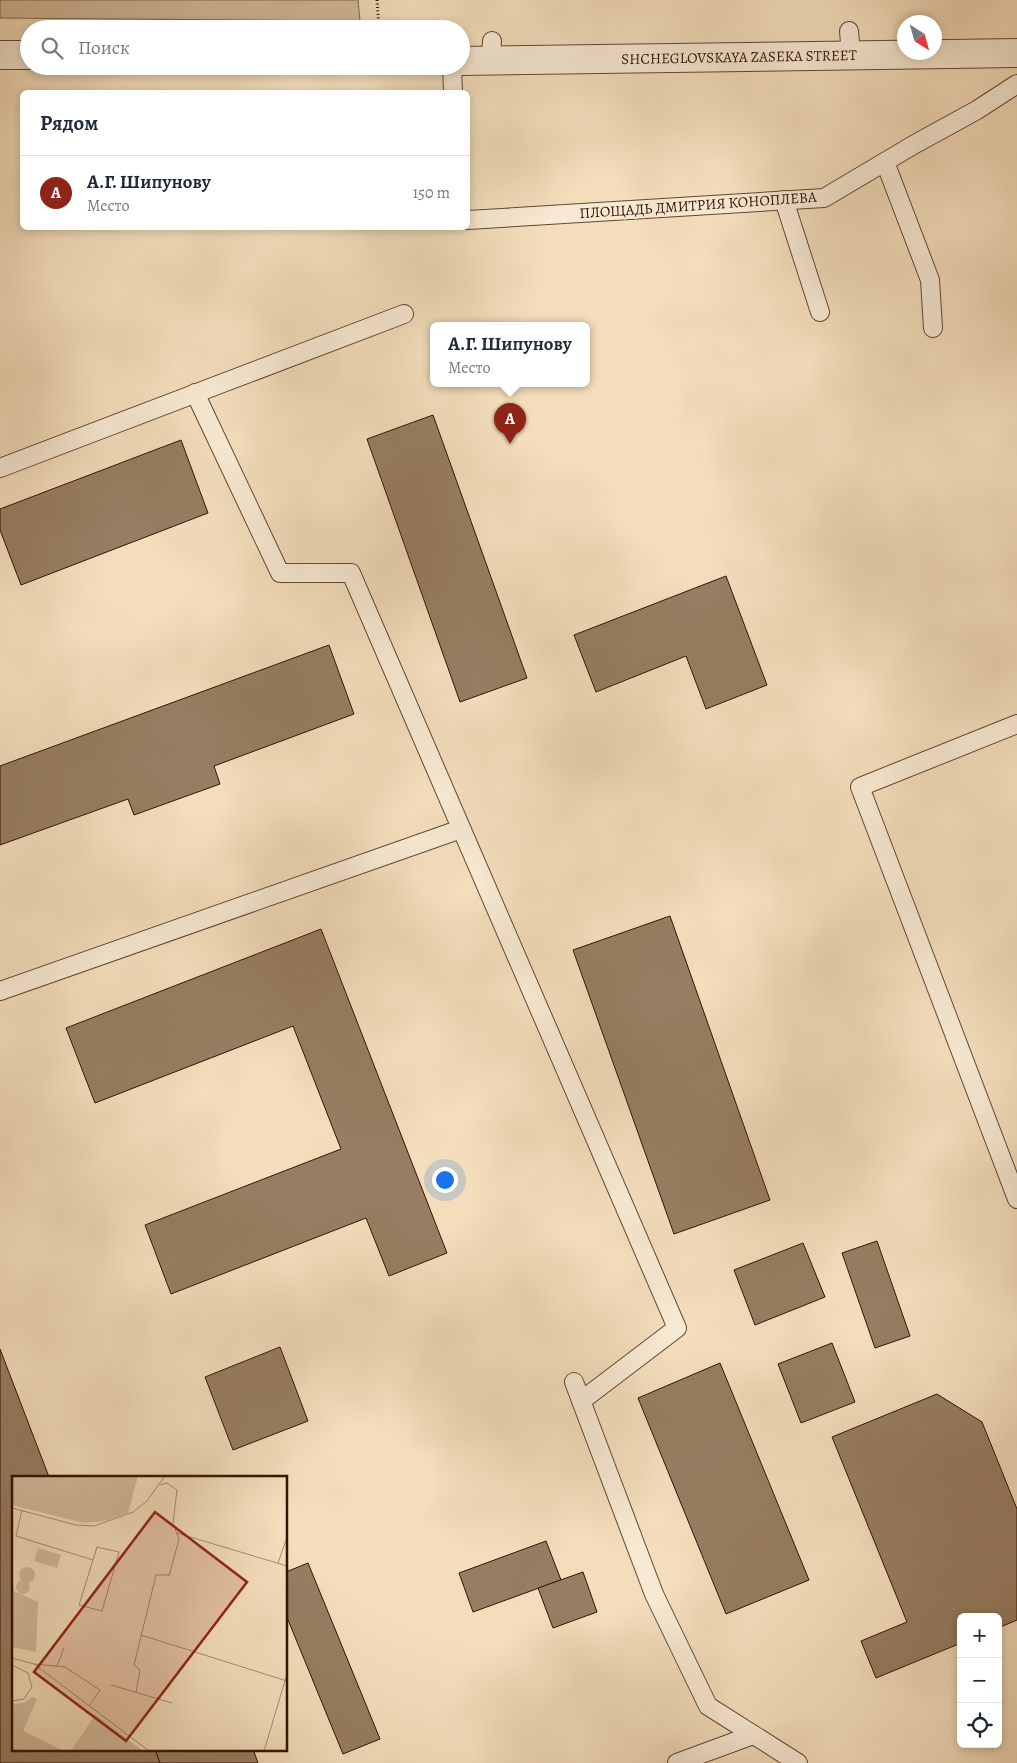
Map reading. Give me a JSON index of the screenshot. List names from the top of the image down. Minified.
{"streets":{"street":["SHCHEGLOVSKAYA ZASEKA STREET"],"lane":["ПЛОЩАДЬ ДМИТРИЯ КОНОПЛЕВА"]},"north":"bottom right","page":{"search":"Поиск","heading":"Рядом","list":[{"mark":"A","name":"А.Г. Шипунову","note":"Место","value":"150 m"}],"popup":["А.Г. Шипунову","Место"],"pins":"A","map_buttons":["+","−"]}}
